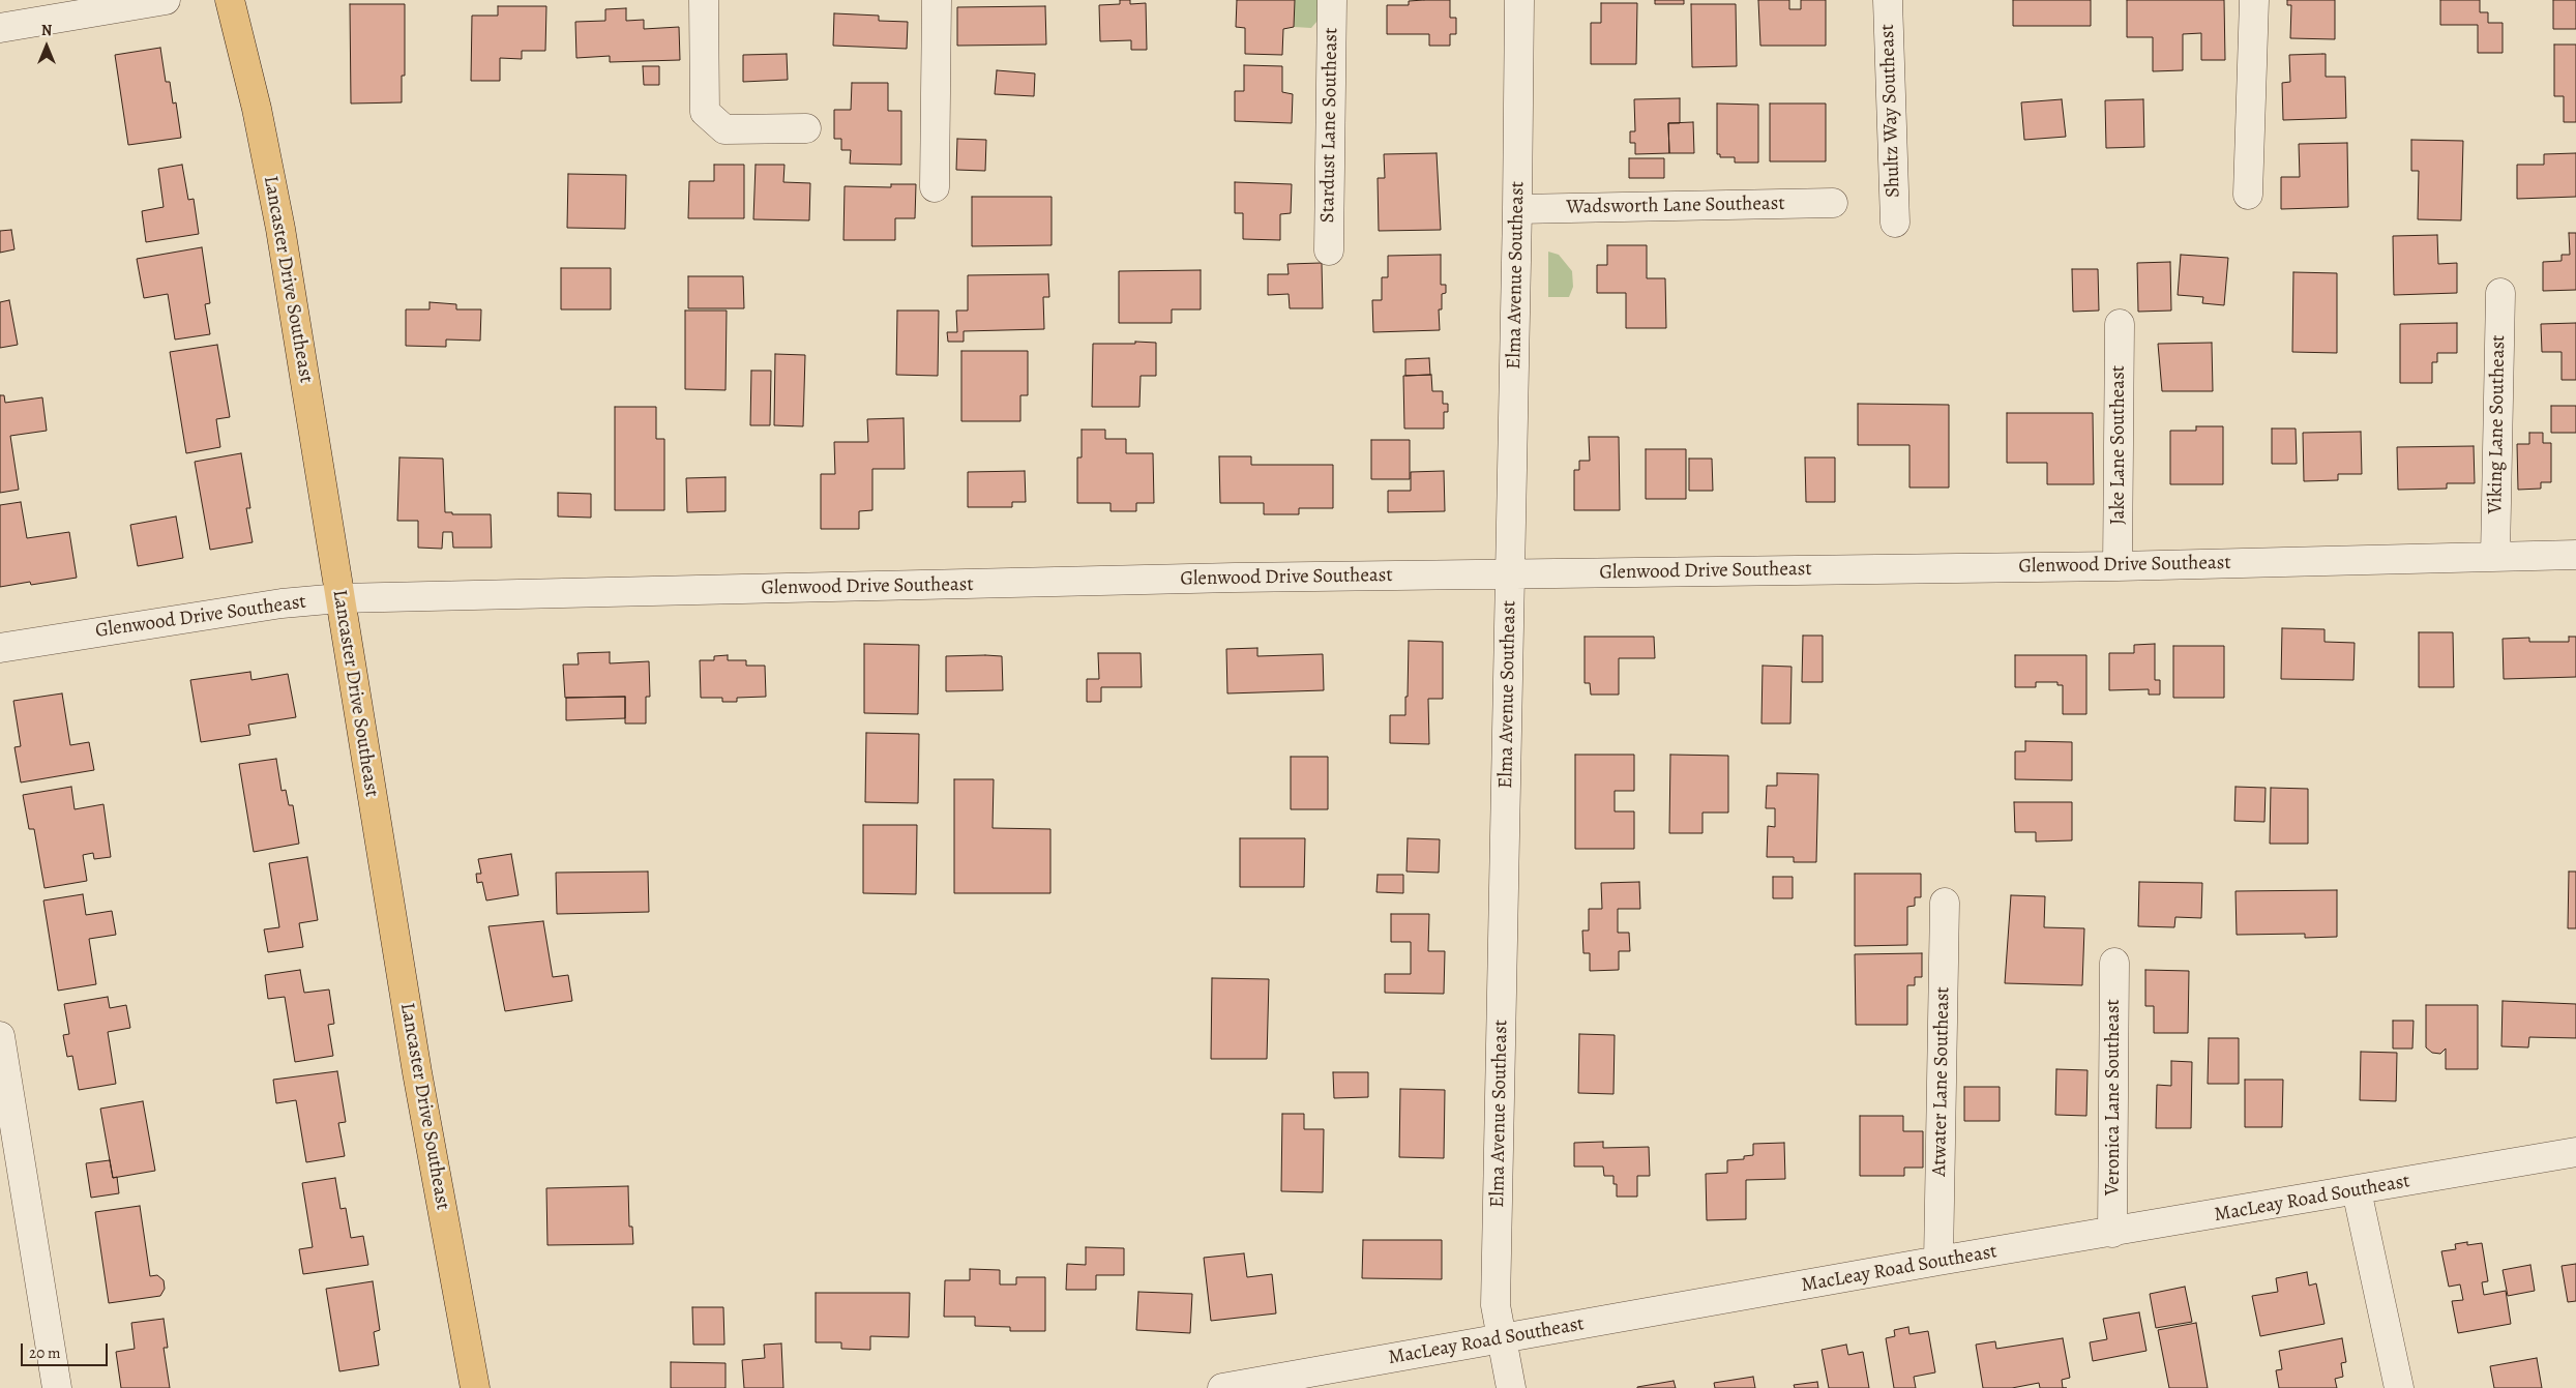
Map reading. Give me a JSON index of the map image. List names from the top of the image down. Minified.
{"streets":{"main road":["Lancaster Drive Southeast"],"street":["Shultz Way Southeast","Stardust Lane Southeast","Wadsworth Lane Southeast","Elma Avenue Southeast","Viking Lane Southeast","Jake Lane Southeast","Glenwood Drive Southeast","Atwater Lane Southeast","Veronica Lane Southeast","MacLeay Road Southeast"]},"crossings":[["Wadsworth Lane Southeast","Elma Avenue Southeast"],["Elma Avenue Southeast","Glenwood Drive Southeast"],["Elma Avenue Southeast","MacLeay Road Southeast"],["Lancaster Drive Southeast","Glenwood Drive Southeast"],["Viking Lane Southeast","Glenwood Drive Southeast"],["Jake Lane Southeast","Glenwood Drive Southeast"],["Atwater Lane Southeast","MacLeay Road Southeast"],["Veronica Lane Southeast","MacLeay Road Southeast"]],"scale_bar":"20 m","north":"top"}
